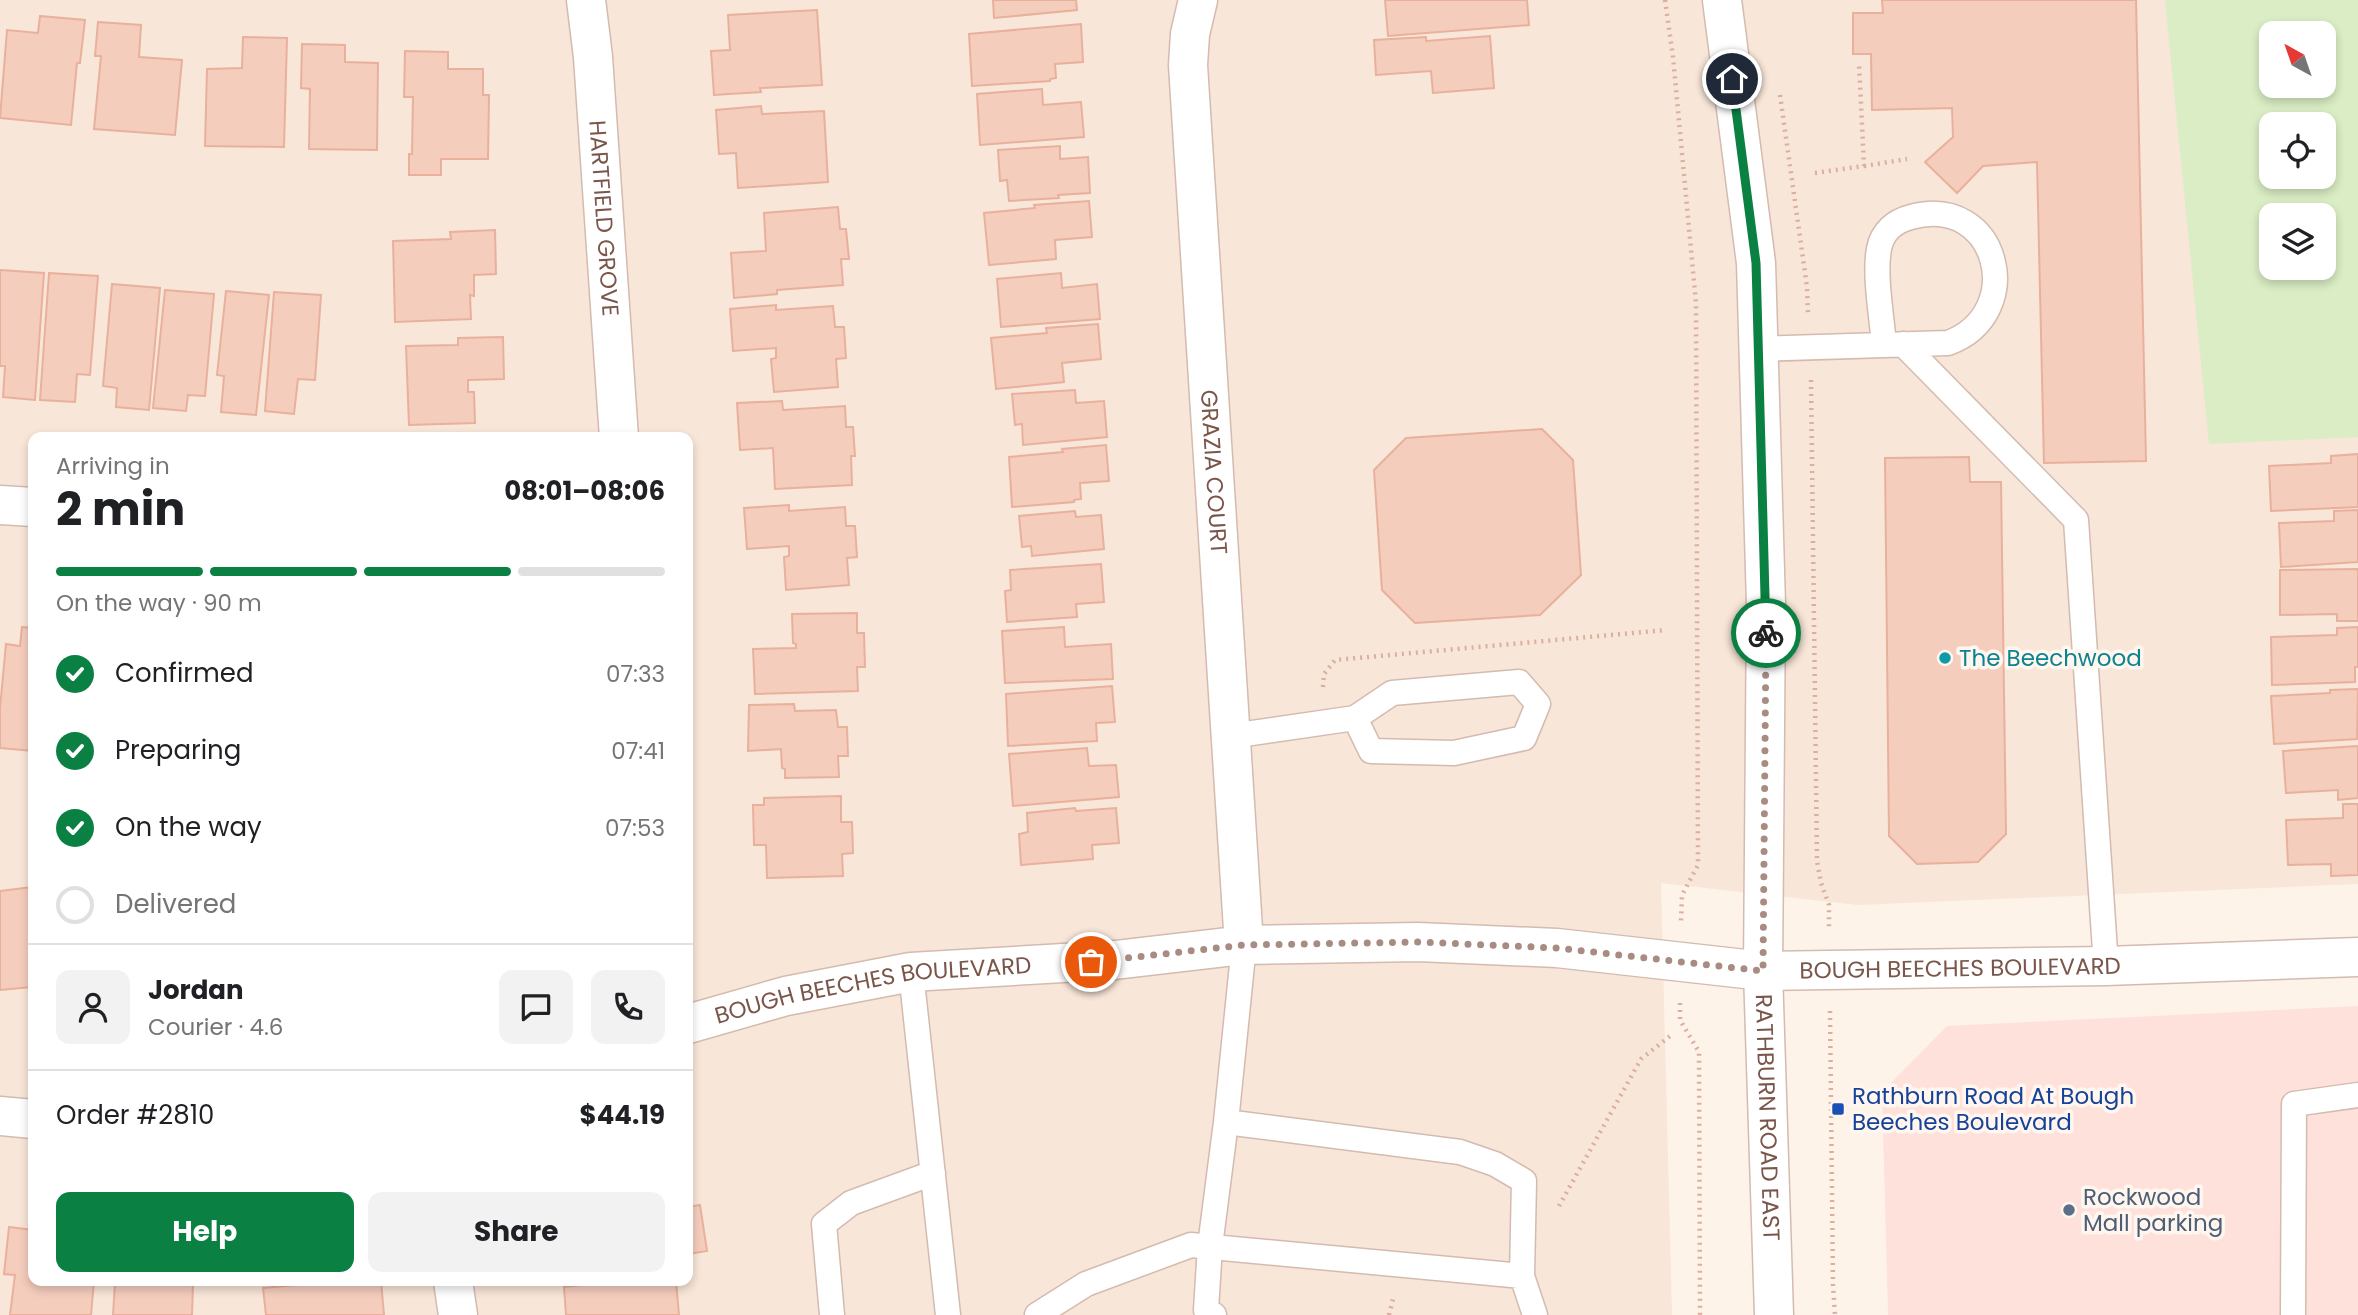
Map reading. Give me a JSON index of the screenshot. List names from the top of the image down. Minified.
{"streets":{"street":["HARTFIELD GROVE","GRAZIA COURT","BOUGH BEECHES BOULEVARD","RATHBURN ROAD EAST"]},"crossings":[["GRAZIA COURT","BOUGH BEECHES BOULEVARD"],["BOUGH BEECHES BOULEVARD","RATHBURN ROAD EAST"]],"places":{"other":["The Beechwood","Rockwood Mall parking"],"transit":["Rathburn Road At Bough Beeches Boulevard"]},"north":"top left","page":{"heading":["2 min","Arriving in","08:01–08:06"],"panel":["Jordan","Courier · 4.6","Order #2810","$44.19"],"bar":"On the way · 90 m","list":[["Confirmed","07:33"],["Preparing","07:41"],["On the way","07:53"],"Delivered"],"buttons":["Help","Share"]}}
